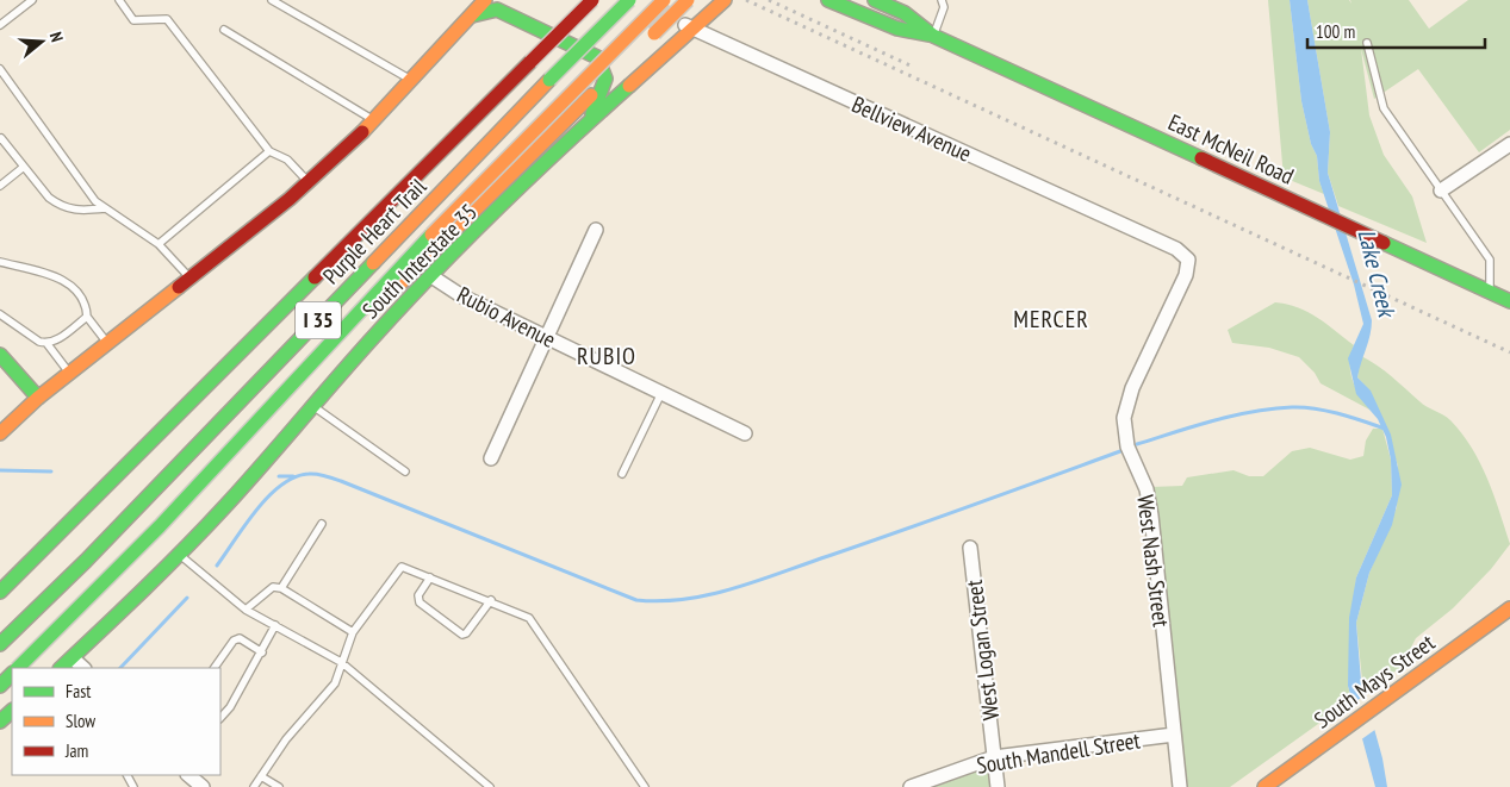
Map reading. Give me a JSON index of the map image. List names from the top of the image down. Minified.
{"streets":{"main road":["East McNeil Road","Purple Heart Trail","South Interstate 35","I 35","South Mays Street"],"street":["Bellview Avenue","Rubio Avenue","West Nash Street","West Logan Street","South Mandell Street"]},"crossings":[["Bellview Avenue","Purple Heart Trail"],["Bellview Avenue","South Interstate 35"],["Bellview Avenue","West Nash Street"],["South Interstate 35","Rubio Avenue"],["West Nash Street","South Mandell Street"],["West Logan Street","South Mandell Street"]],"districts":["MERCER","RUBIO"],"water":["Lake Creek"],"legend":["Fast","Slow","Jam"],"scale_bar":"100 m","north":"right"}
